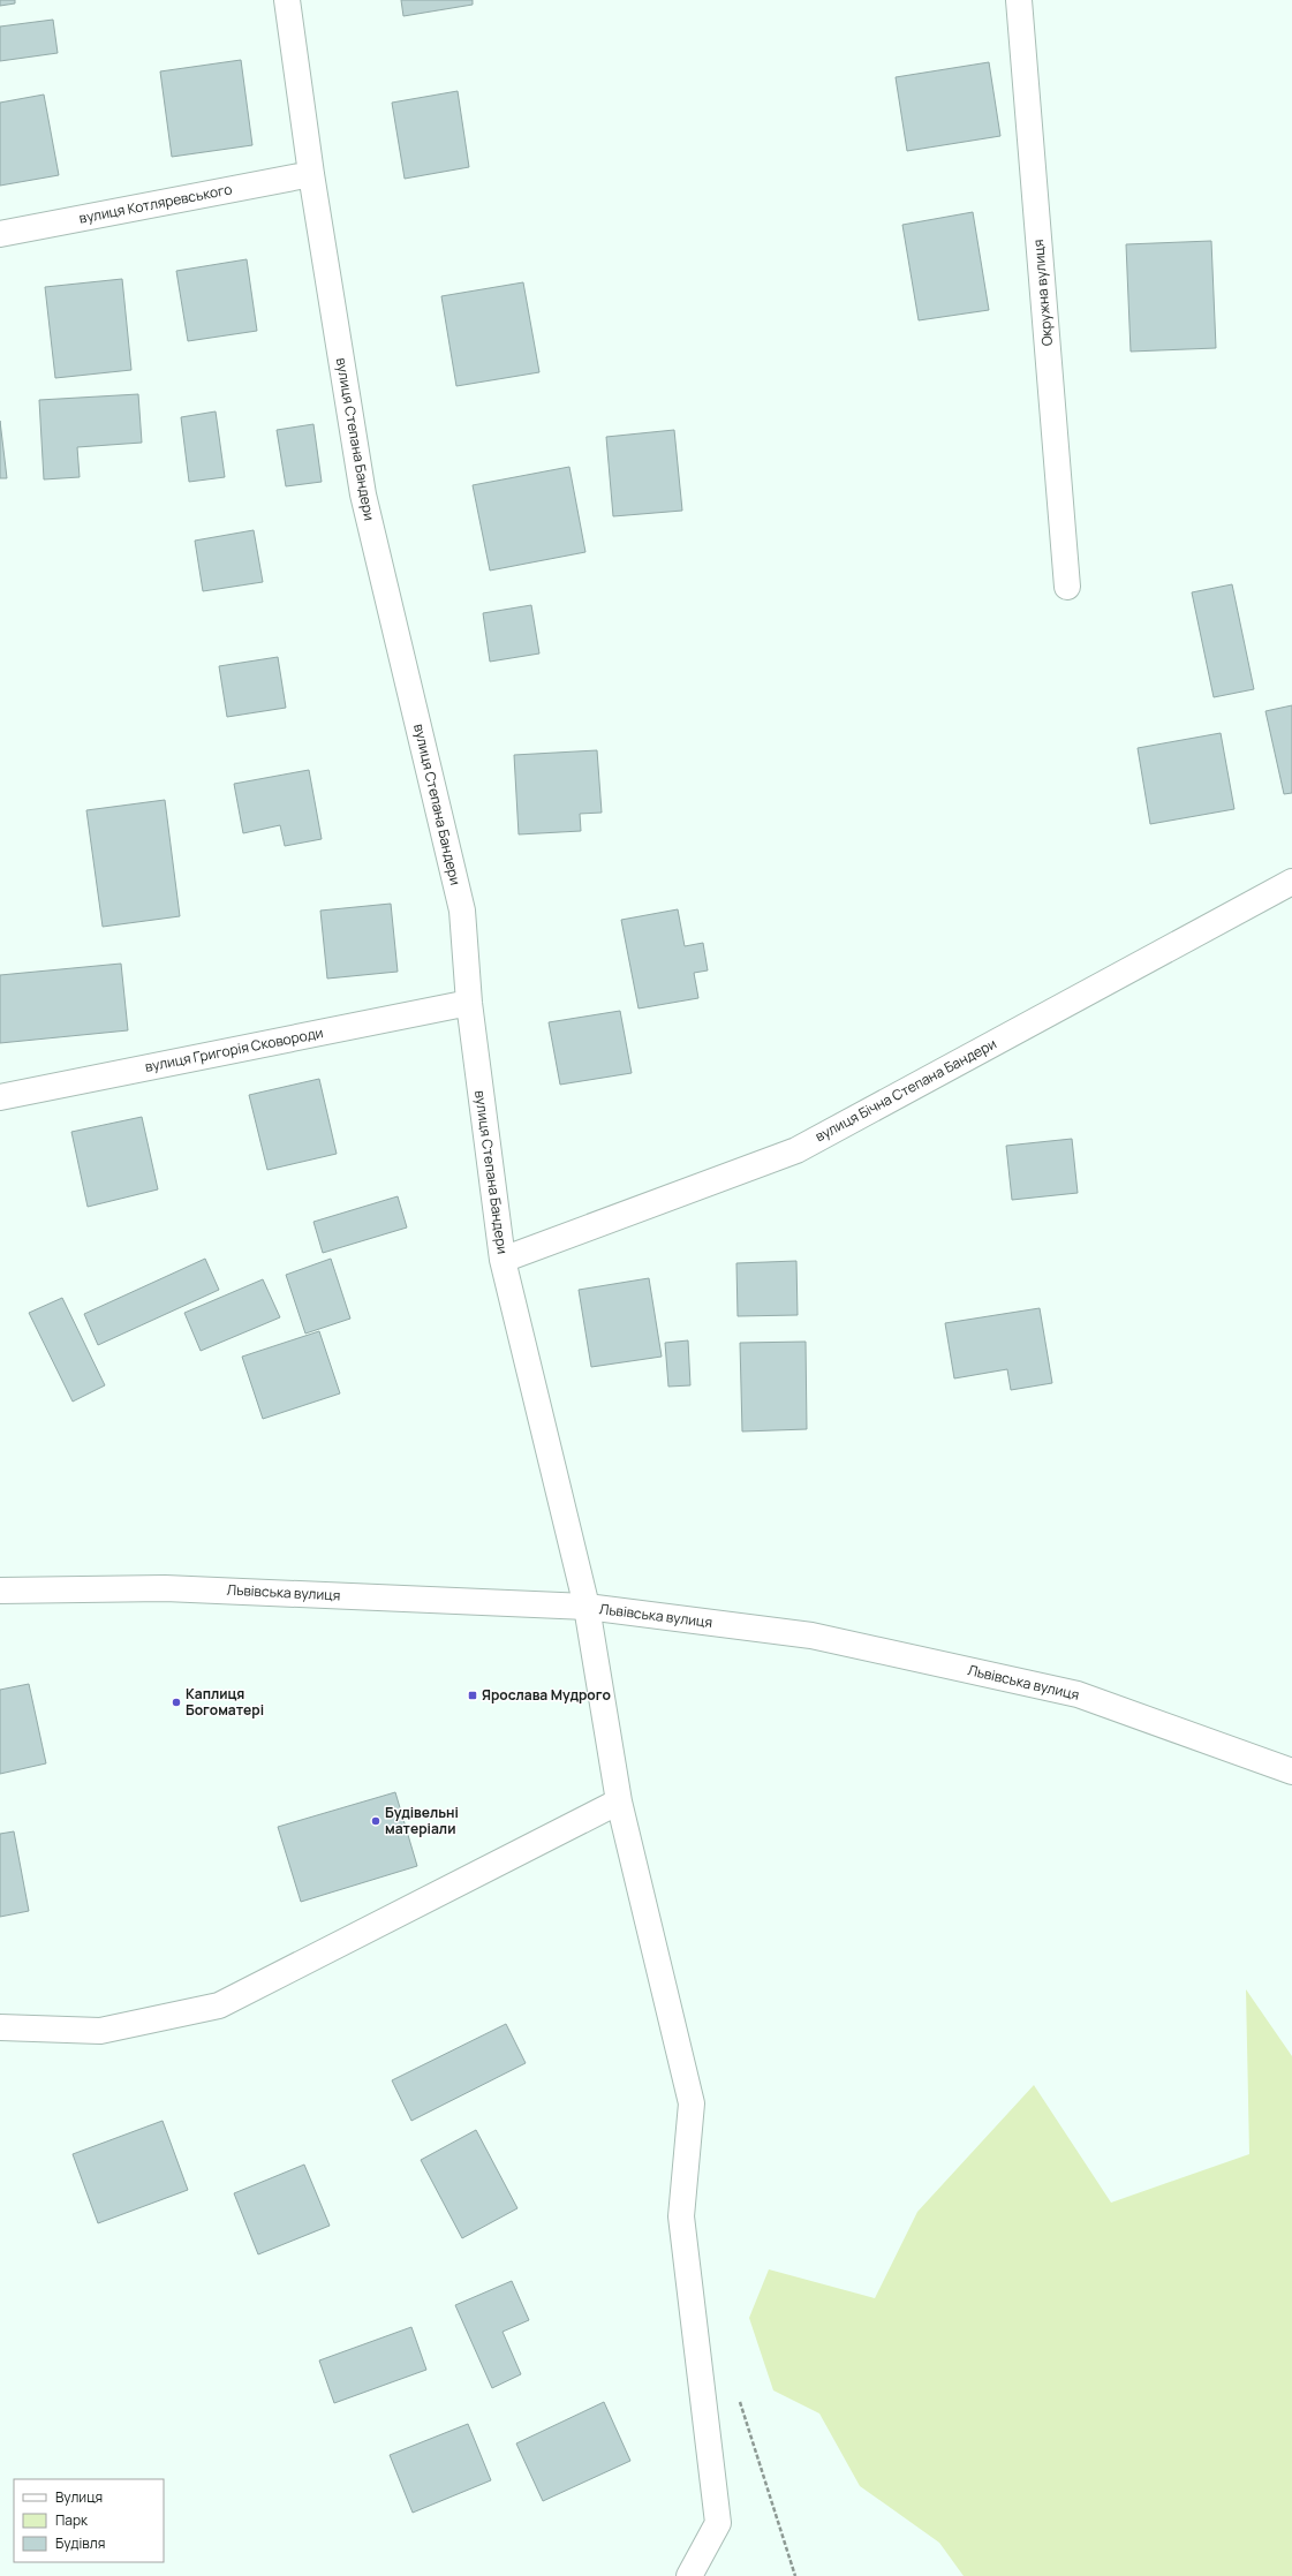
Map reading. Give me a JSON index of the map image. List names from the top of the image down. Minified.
{"streets":{"street":["вулиця Котляревського","Окружна вулиця","вулиця Степана Бандери","вулиця Григорія Сковороди","вулиця Бічна Степана Бандери","Львівська вулиця"]},"crossings":[["вулиця Котляревського","вулиця Степана Бандери"],["вулиця Степана Бандери","вулиця Григорія Сковороди"],["вулиця Степана Бандери","вулиця Бічна Степана Бандери"],["вулиця Степана Бандери","Львівська вулиця"]],"places":{"transit":["Ярослава Мудрого"],"other":["Каплиця Богоматері","Будівельні матеріали"]},"legend":["Вулиця","Парк","Будівля"]}
